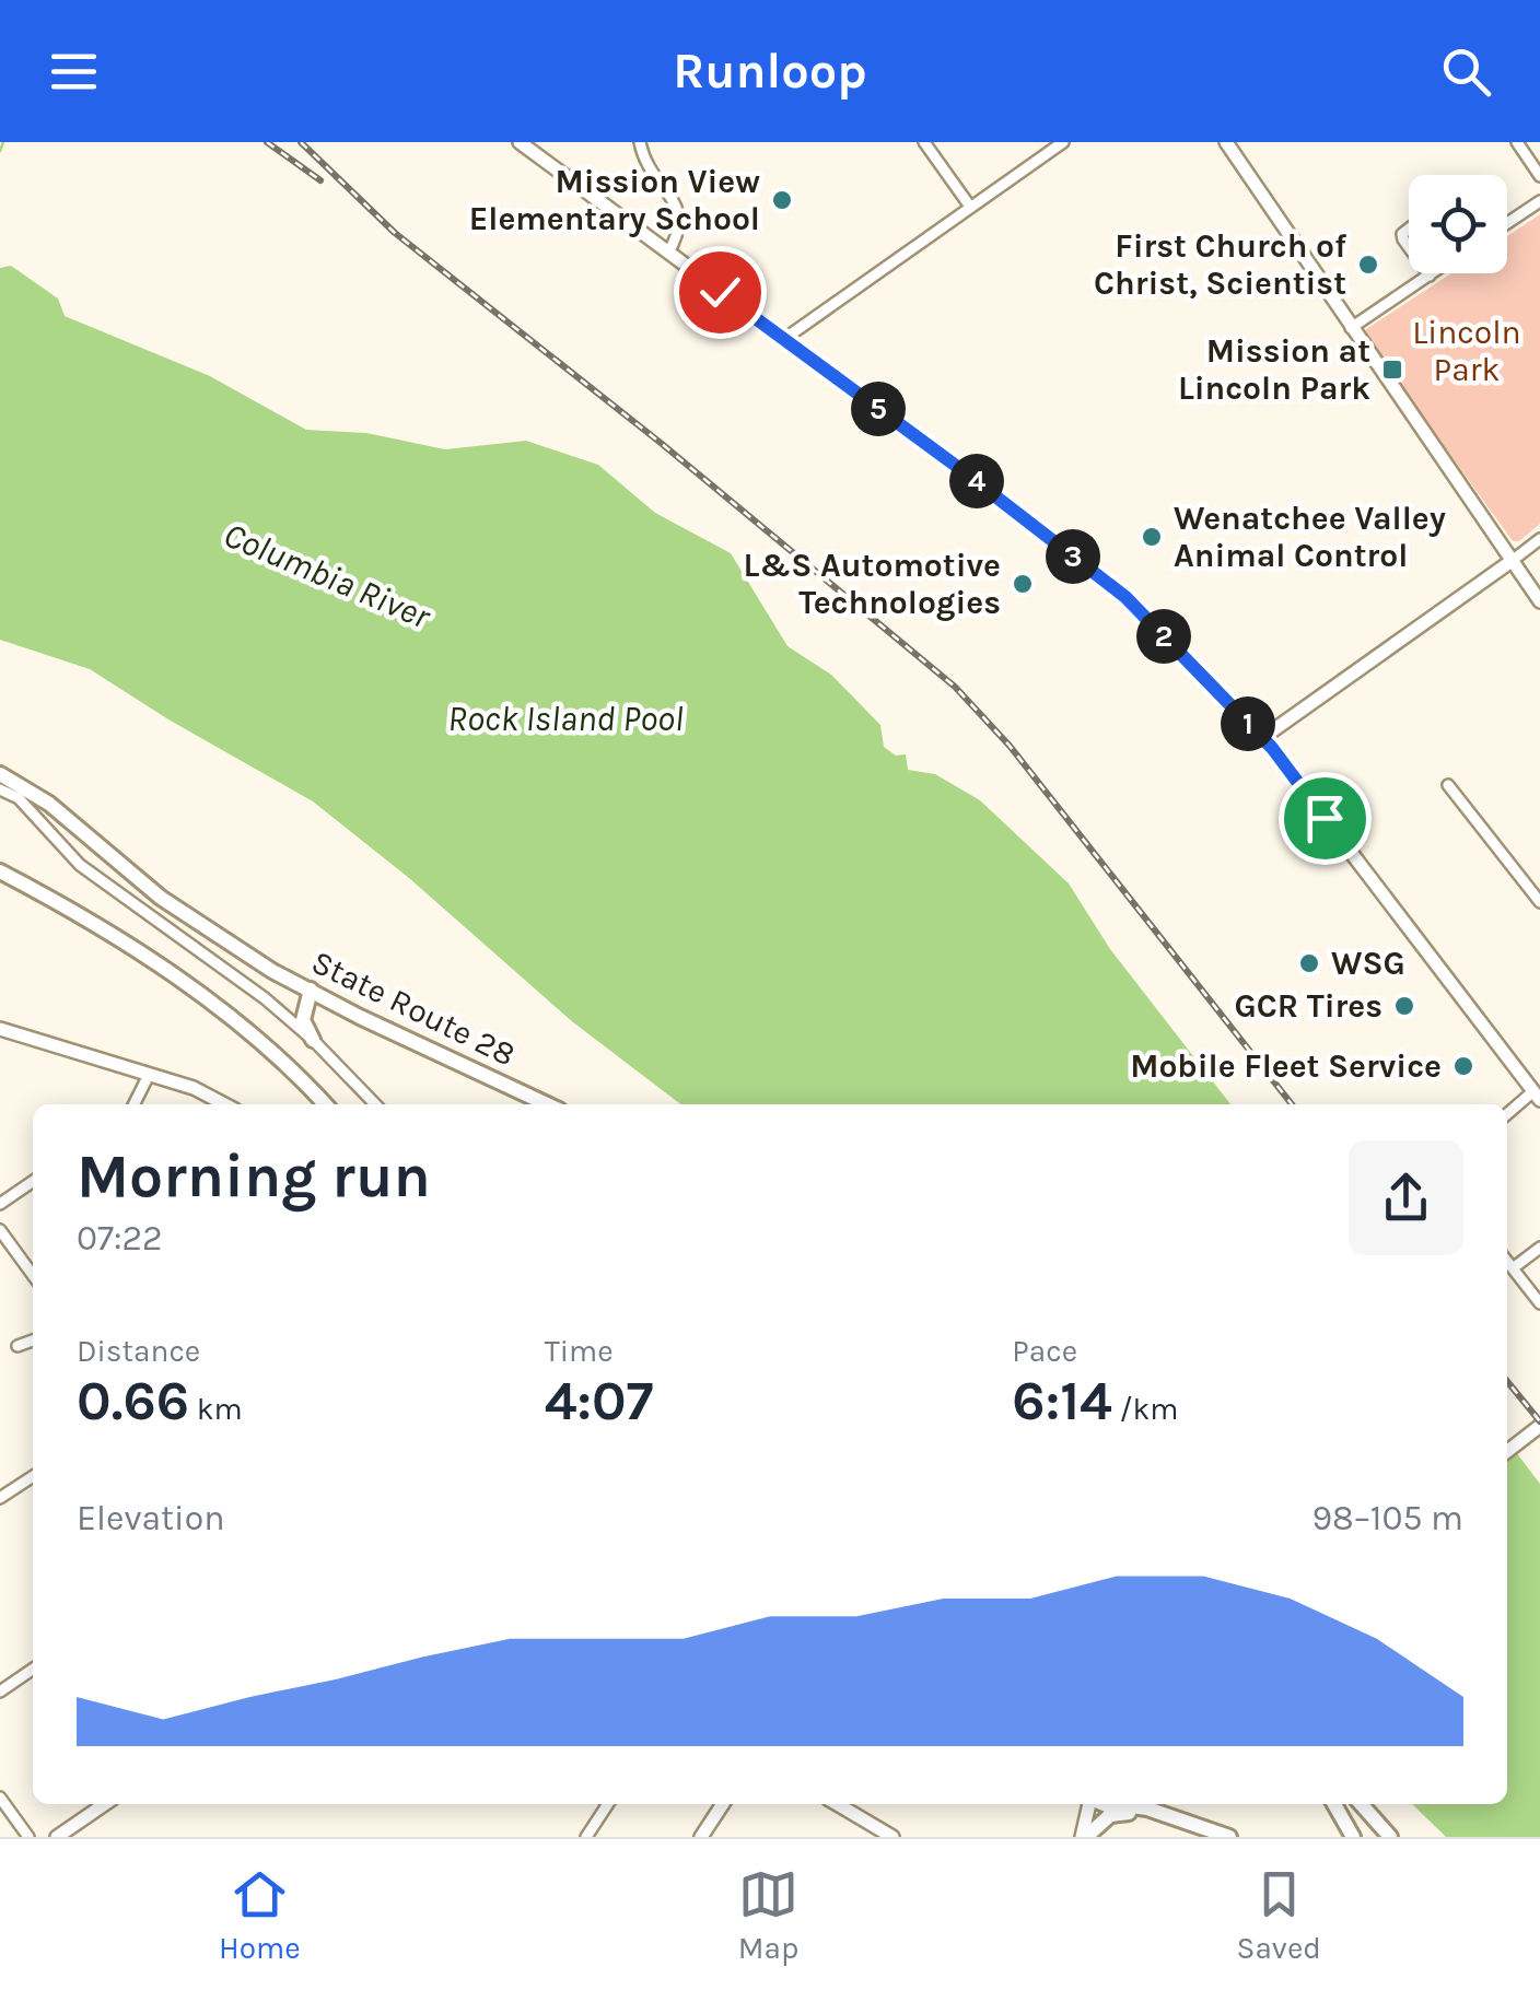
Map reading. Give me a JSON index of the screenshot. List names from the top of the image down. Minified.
{"streets":{"highway":["State Route 28"]},"water":["Columbia River","Rock Island Pool"],"parks":["Lincoln Park"],"places":{"other":["Mission View Elementary School","First Church of Christ, Scientist","Wenatchee Valley Animal Control","L&S Automotive Technologies","WSG","GCR Tires","Mobile Fleet Service"],"transit":["Mission at Lincoln Park"]},"page":{"header":"Runloop","pins":["5","4","3","2","1"],"heading":["Morning run","07:22"],"stats":[["Distance","0.66 km"],["Time","4:07"],["Pace","6:14 /km"]],"chart":["Elevation","98–105 m"],"tabs":["Home","Map","Saved"]}}
